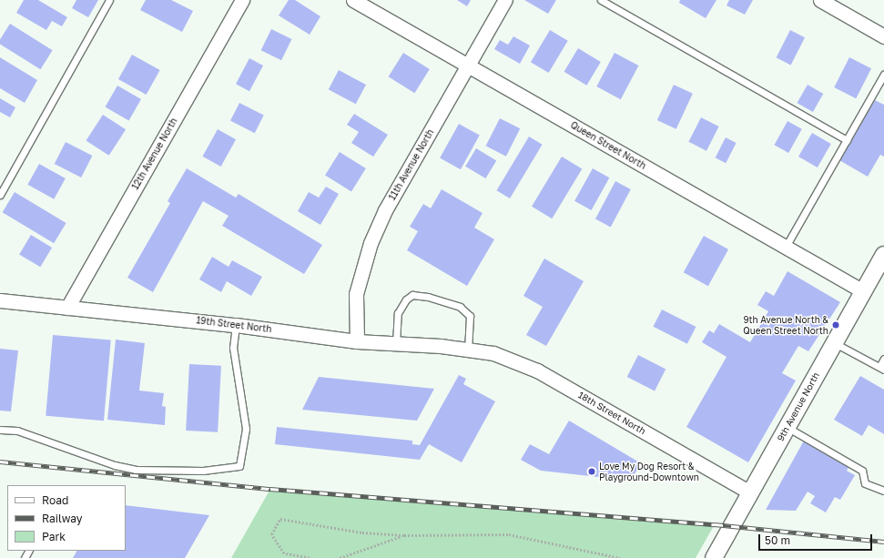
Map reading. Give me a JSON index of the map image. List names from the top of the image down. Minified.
{"streets":{"street":["Queen Street North","12th Avenue North","11th Avenue North","19th Street North","9th Avenue North","18th Street North"]},"crossings":[["Queen Street North","11th Avenue North"],["Queen Street North","9th Avenue North"],["12th Avenue North","19th Street North"],["11th Avenue North","19th Street North"],["19th Street North","18th Street North"],["9th Avenue North","18th Street North"]],"places":["9th Avenue North & Queen Street North","Love My Dog Resort & Playground-Downtown"],"legend":["Road","Railway","Park"],"scale_bar":"50 m"}
